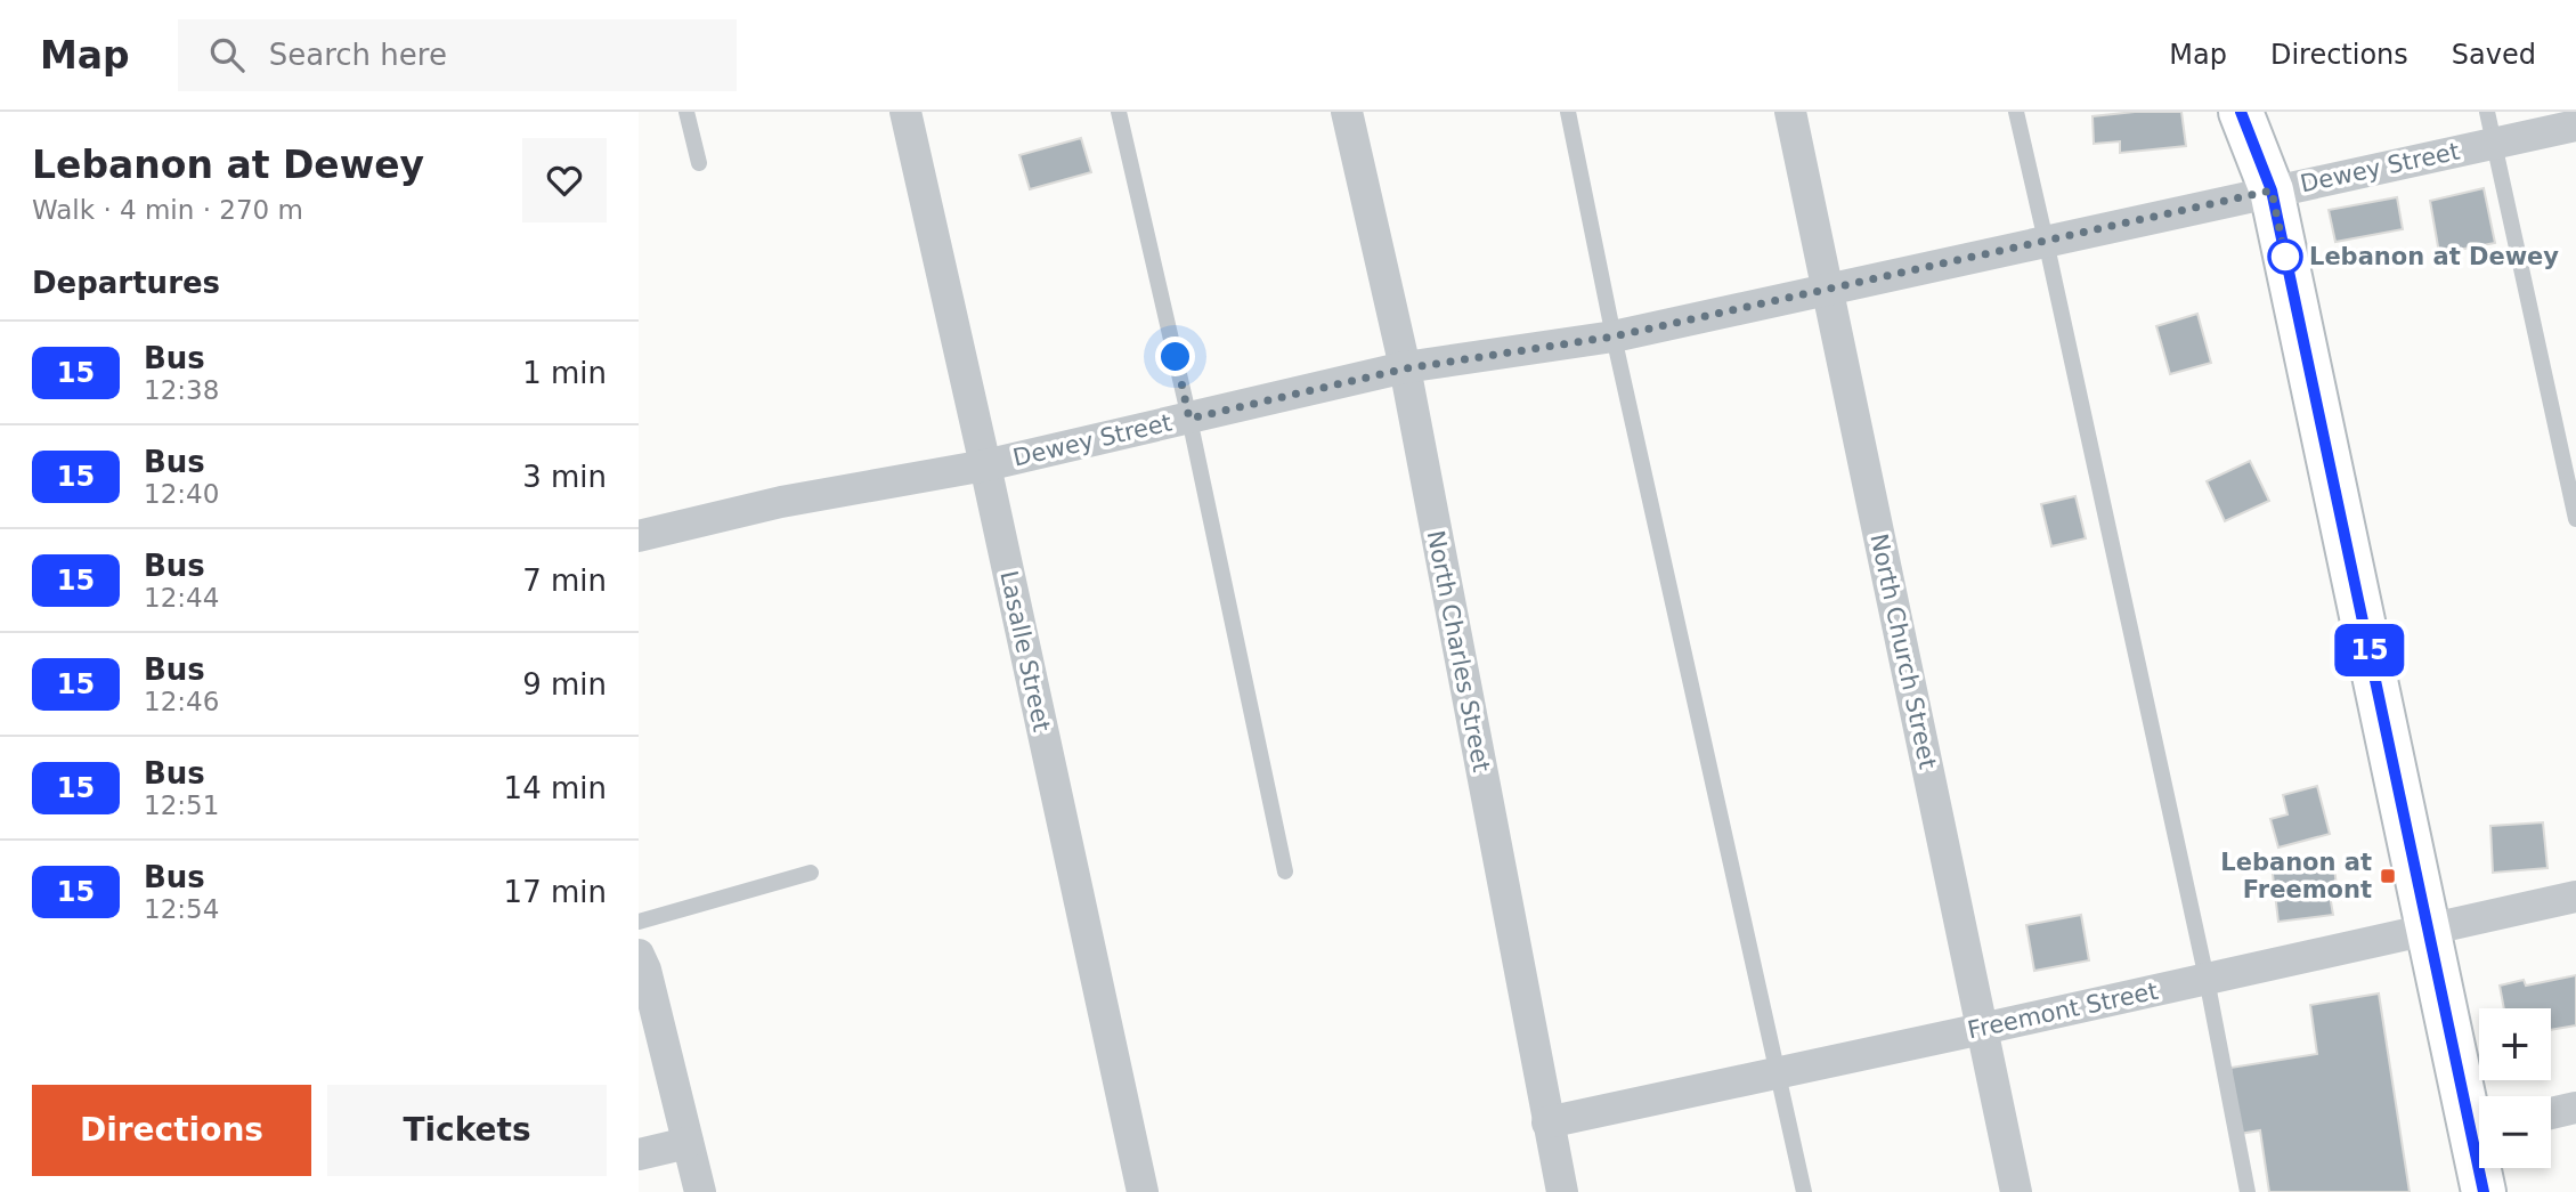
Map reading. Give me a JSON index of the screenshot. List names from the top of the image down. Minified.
{"streets":{"street":["Dewey Street","Lasalle Street","North Charles Street","North Church Street","Freemont Street"]},"crossings":[["Dewey Street","Lasalle Street"],["Dewey Street","North Charles Street"],["Dewey Street","North Church Street"],["North Charles Street","Freemont Street"],["North Church Street","Freemont Street"]],"places":{"other":["Lebanon at Dewey"],"transit":["Lebanon at Freemont"]},"lines":["bus line 15"],"page":{"header":"Map","search":"Search here","nav":["Map","Directions","Saved"],"heading":[["Lebanon at Dewey","Walk · 4 min · 270 m"],"Departures"],"on_map":"15","list":[{"mark":"15","name":"Bus","note":"12:38","value":"1 min"},{"mark":"15","name":"Bus","note":"12:40","value":"3 min"},{"mark":"15","name":"Bus","note":"12:44","value":"7 min"},{"mark":"15","name":"Bus","note":"12:46","value":"9 min"},{"mark":"15","name":"Bus","note":"12:51","value":"14 min"},{"mark":"15","name":"Bus","note":"12:54","value":"17 min"}],"map_buttons":["+","−"],"buttons":["Directions","Tickets"]}}
